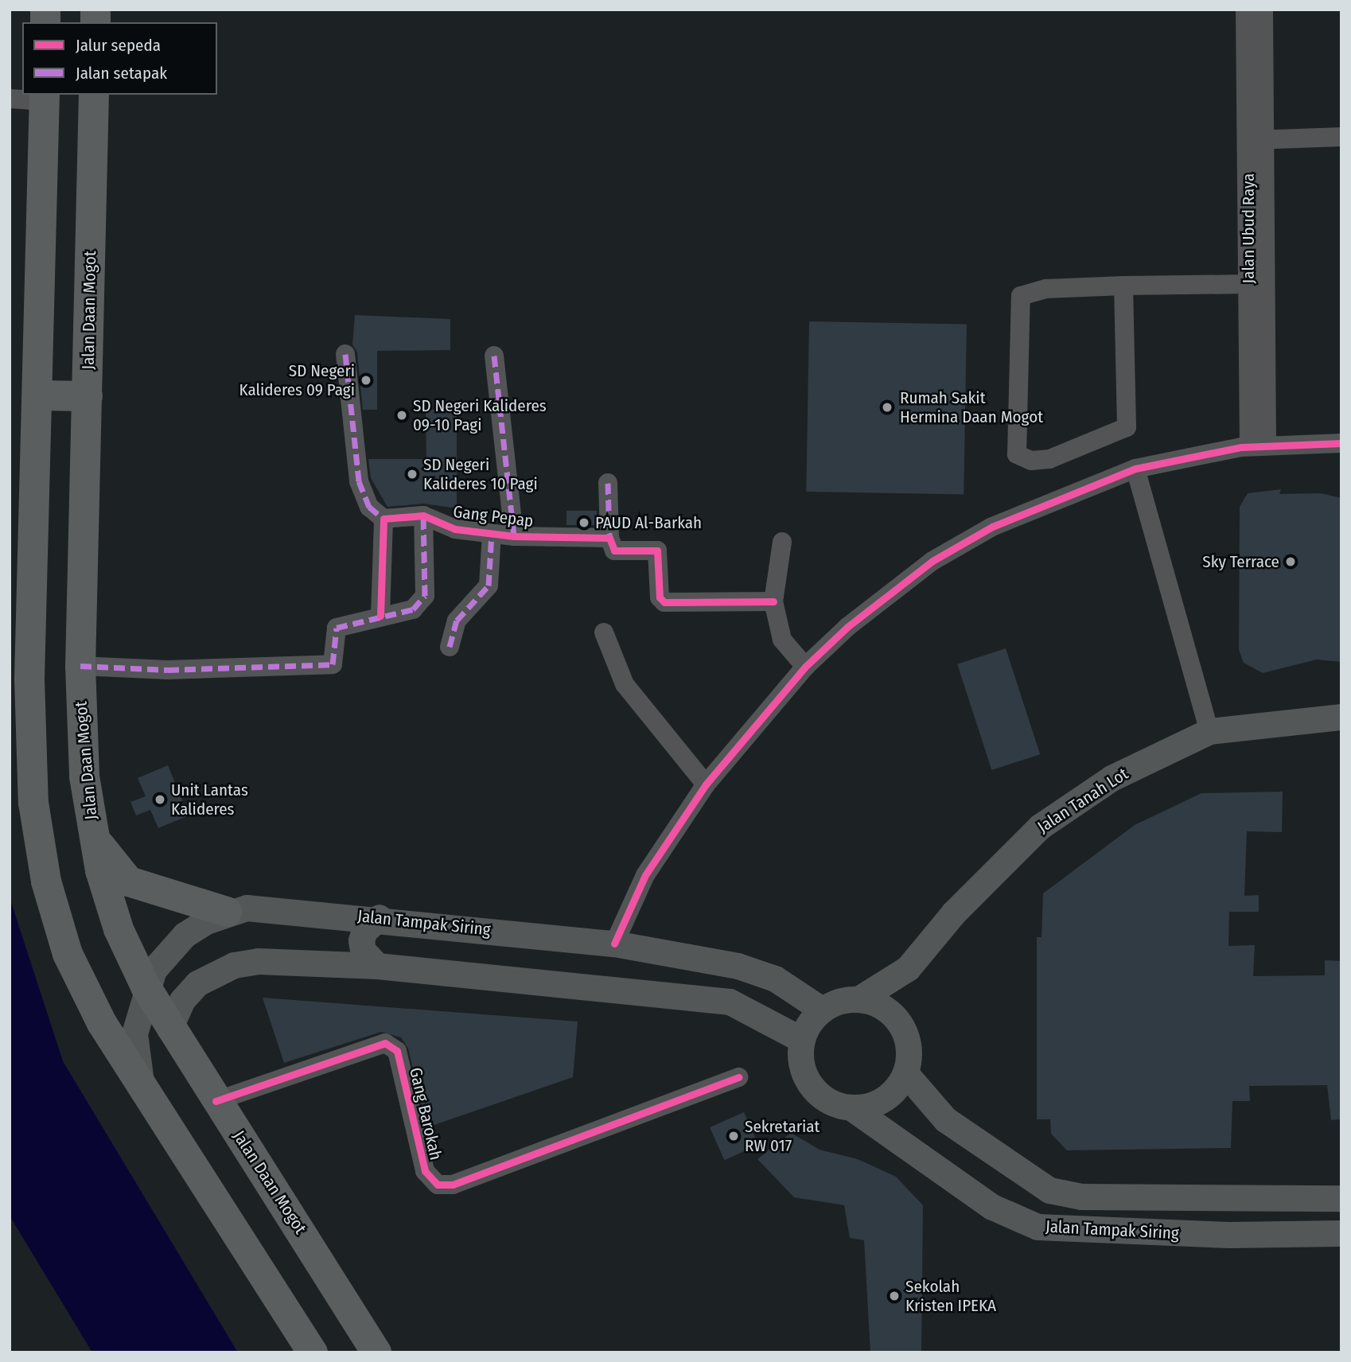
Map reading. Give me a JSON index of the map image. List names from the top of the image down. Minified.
{"streets":{"highway":["Jalan Daan Mogot"],"main road":["Jalan Tanah Lot","Jalan Tampak Siring"],"street":["Jalan Ubud Raya","Gang Pepap","Gang Barokah"]},"crossings":[["Jalan Daan Mogot","Jalan Tampak Siring"],["Jalan Daan Mogot","Gang Barokah"],["Jalan Tanah Lot","Jalan Tampak Siring"]],"places":["SD Negeri Kalideres 09 Pagi","Rumah Sakit Hermina Daan Mogot","SD Negeri Kalideres 09-10 Pagi","SD Negeri Kalideres 10 Pagi","PAUD Al-Barkah","Sky Terrace","Unit Lantas Kalideres","Sekretariat RW 017","Sekolah Kristen IPEKA"],"legend":["Jalur sepeda","Jalan setapak"]}
